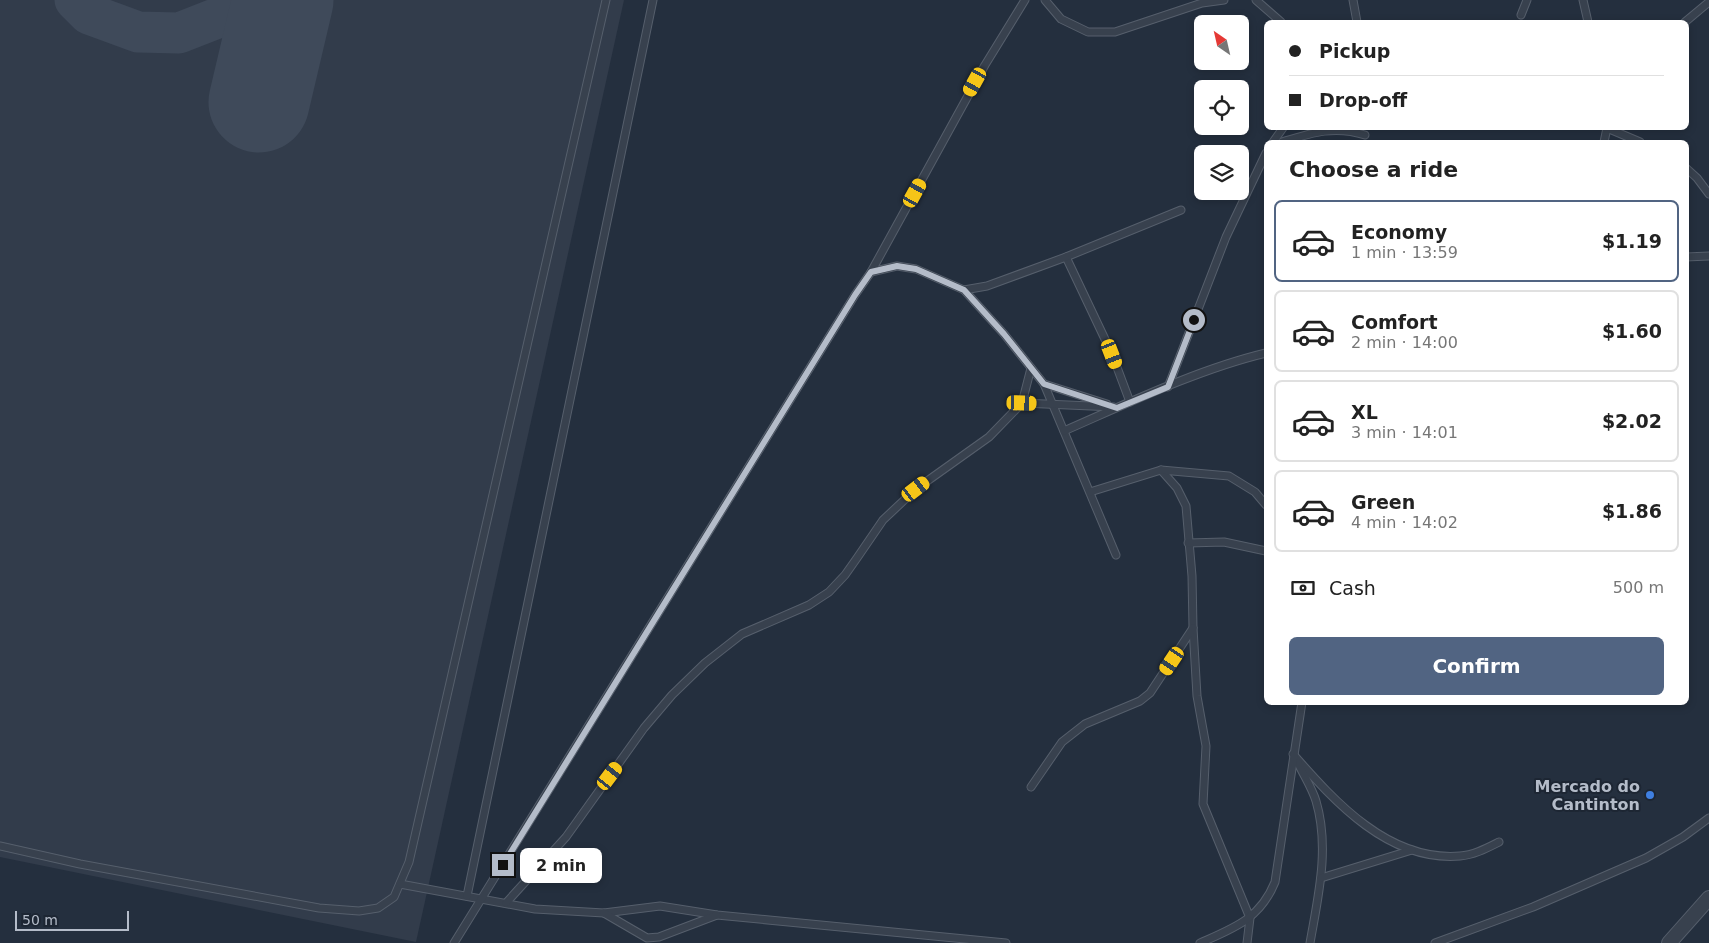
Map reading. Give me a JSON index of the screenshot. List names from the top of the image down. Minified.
{"places":["Mercado do Cantinton"],"scale_bar":"50 m","north":"top left","page":{"banner":["Pickup","Drop-off"],"heading":"Choose a ride","list":[{"name":"Economy","note":"1 min · 13:59","value":"$1.19"},{"name":"Comfort","note":"2 min · 14:00","value":"$1.60"},{"name":"XL","note":"3 min · 14:01","value":"$2.02"},{"name":"Green","note":"4 min · 14:02","value":"$1.86"}],"pay":["Cash","500 m"],"buttons":"Confirm","bubble":"2 min","scale":"50 m"}}
